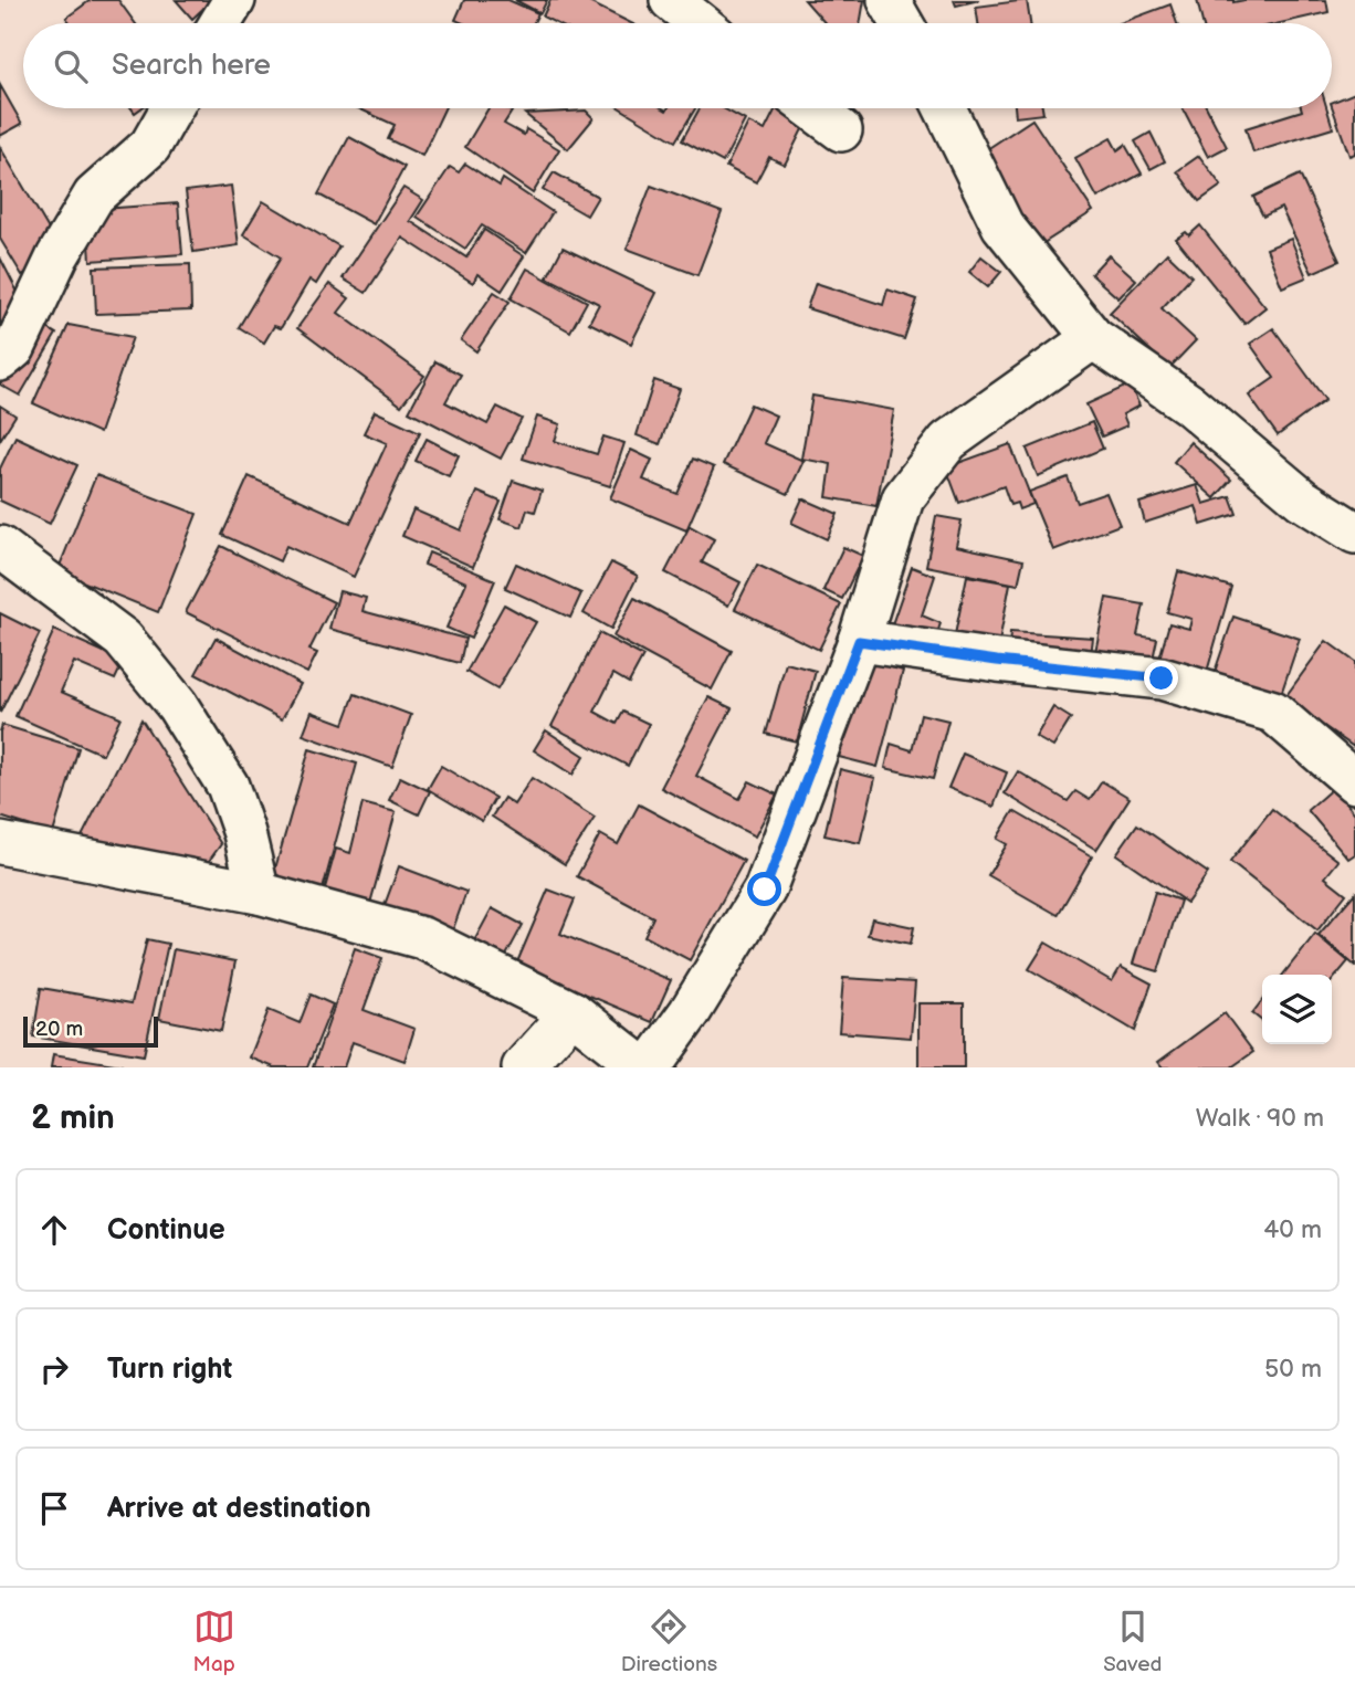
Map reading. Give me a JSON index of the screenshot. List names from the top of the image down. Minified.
{"scale_bar":"20 m","page":{"search":"Search here","scale":"20 m","heading":["2 min","Walk · 90 m"],"list":[["Continue","40 m"],["Turn right","50 m"],"Arrive at destination"],"nav":["Map","Directions","Saved"]}}
